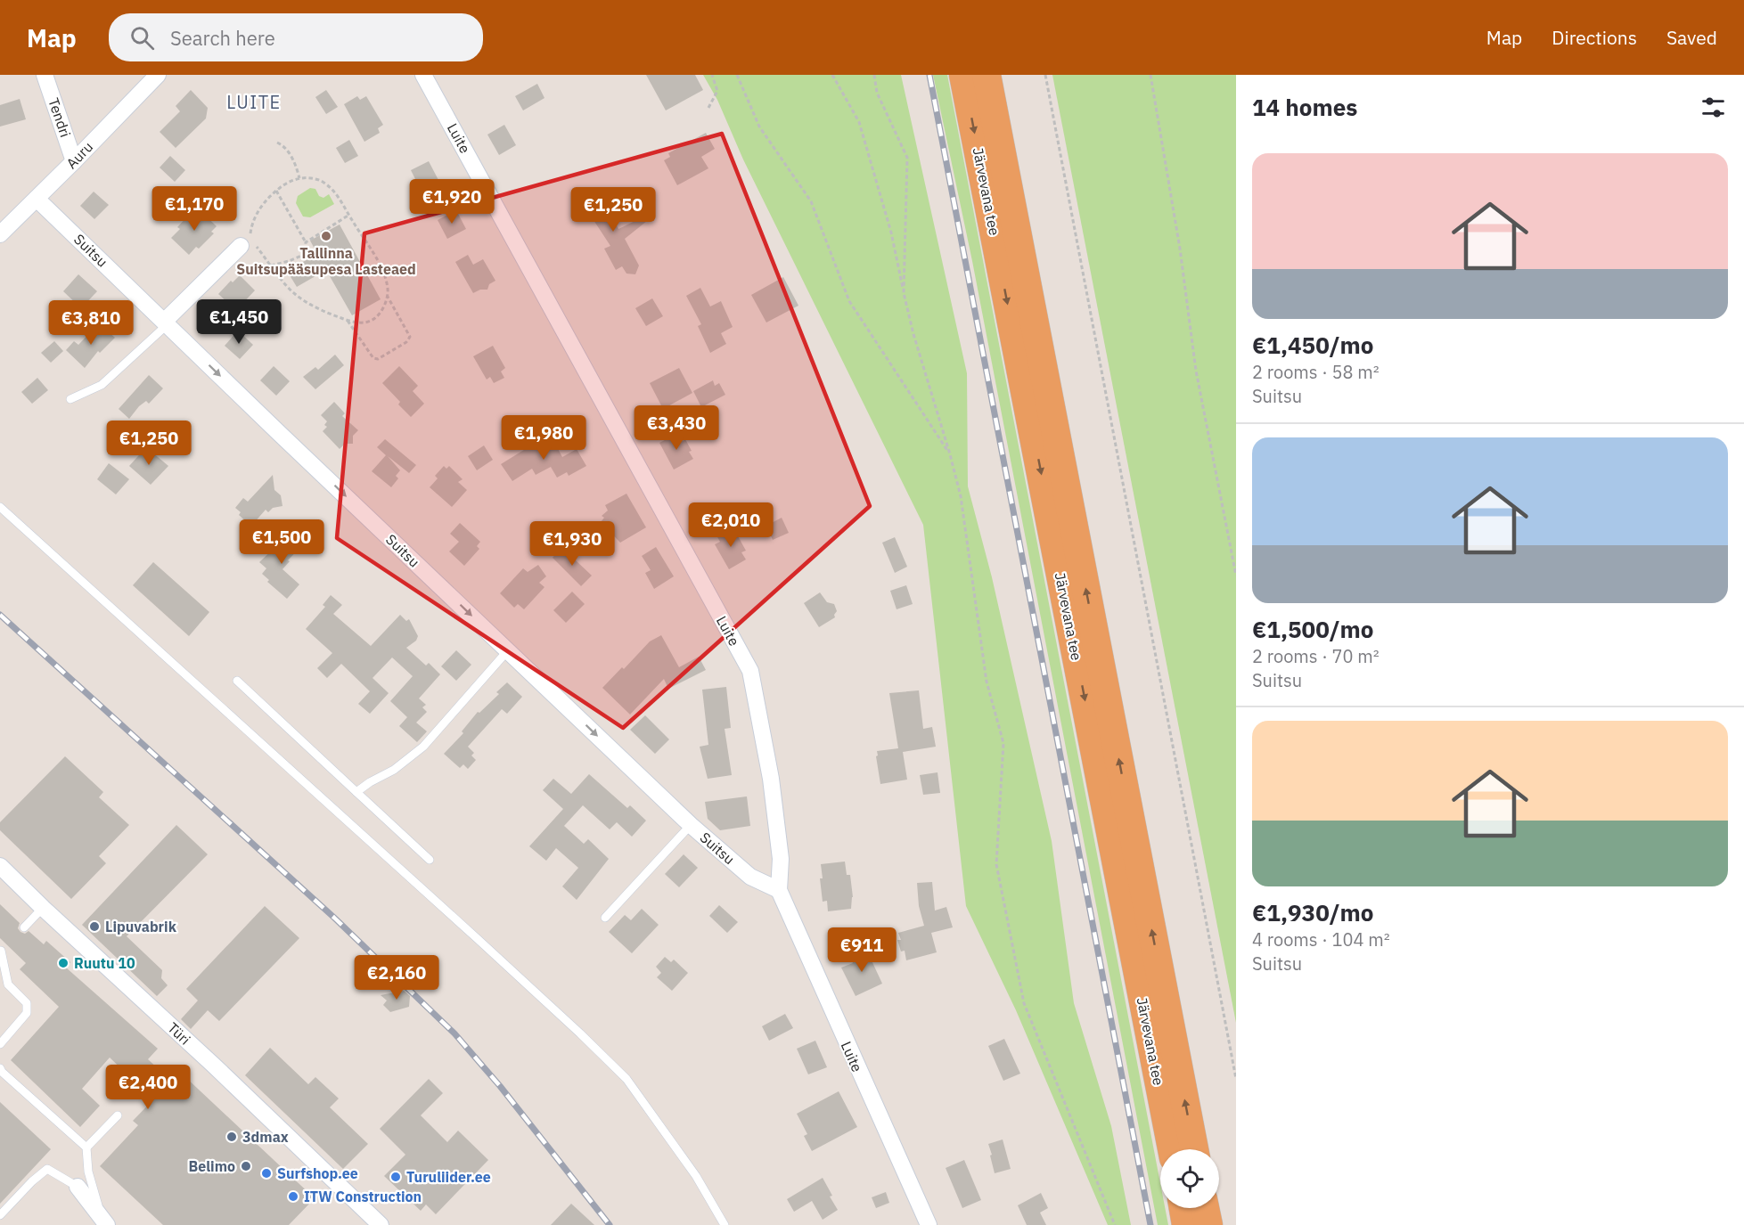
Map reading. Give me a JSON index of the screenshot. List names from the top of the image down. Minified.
{"streets":{"highway":["Järvevana tee"],"street":["Tendri","Luite","Auru","Suitsu","Türi"]},"crossings":[["Tendri","Auru"],["Luite","Suitsu"],["Auru","Suitsu"]],"one_way":["Suitsu"],"districts":["LUITE"],"places":["Tallinna Suitsupääsupesa Lasteaed","Lipuvabrik","Ruutu 10","3dmax","Belimo","Surfshop.ee","Turuliider.ee","ITW Construction"],"page":{"header":"Map","search":"Search here","nav":["Map","Directions","Saved"],"heading":"14 homes","list":[{"name":"€1,450/mo","note":"2 rooms · 58 m² · Suitsu"},{"name":"€1,500/mo","note":"2 rooms · 70 m² · Suitsu"},{"name":"€1,930/mo","note":"4 rooms · 104 m² · Suitsu"}],"price":["€1,920","€1,170","€1,250","€1,450","€3,810","€3,430","€1,980","€1,250","€2,010","€1,500","€1,930","€911","€2,160","€2,400"]}}
